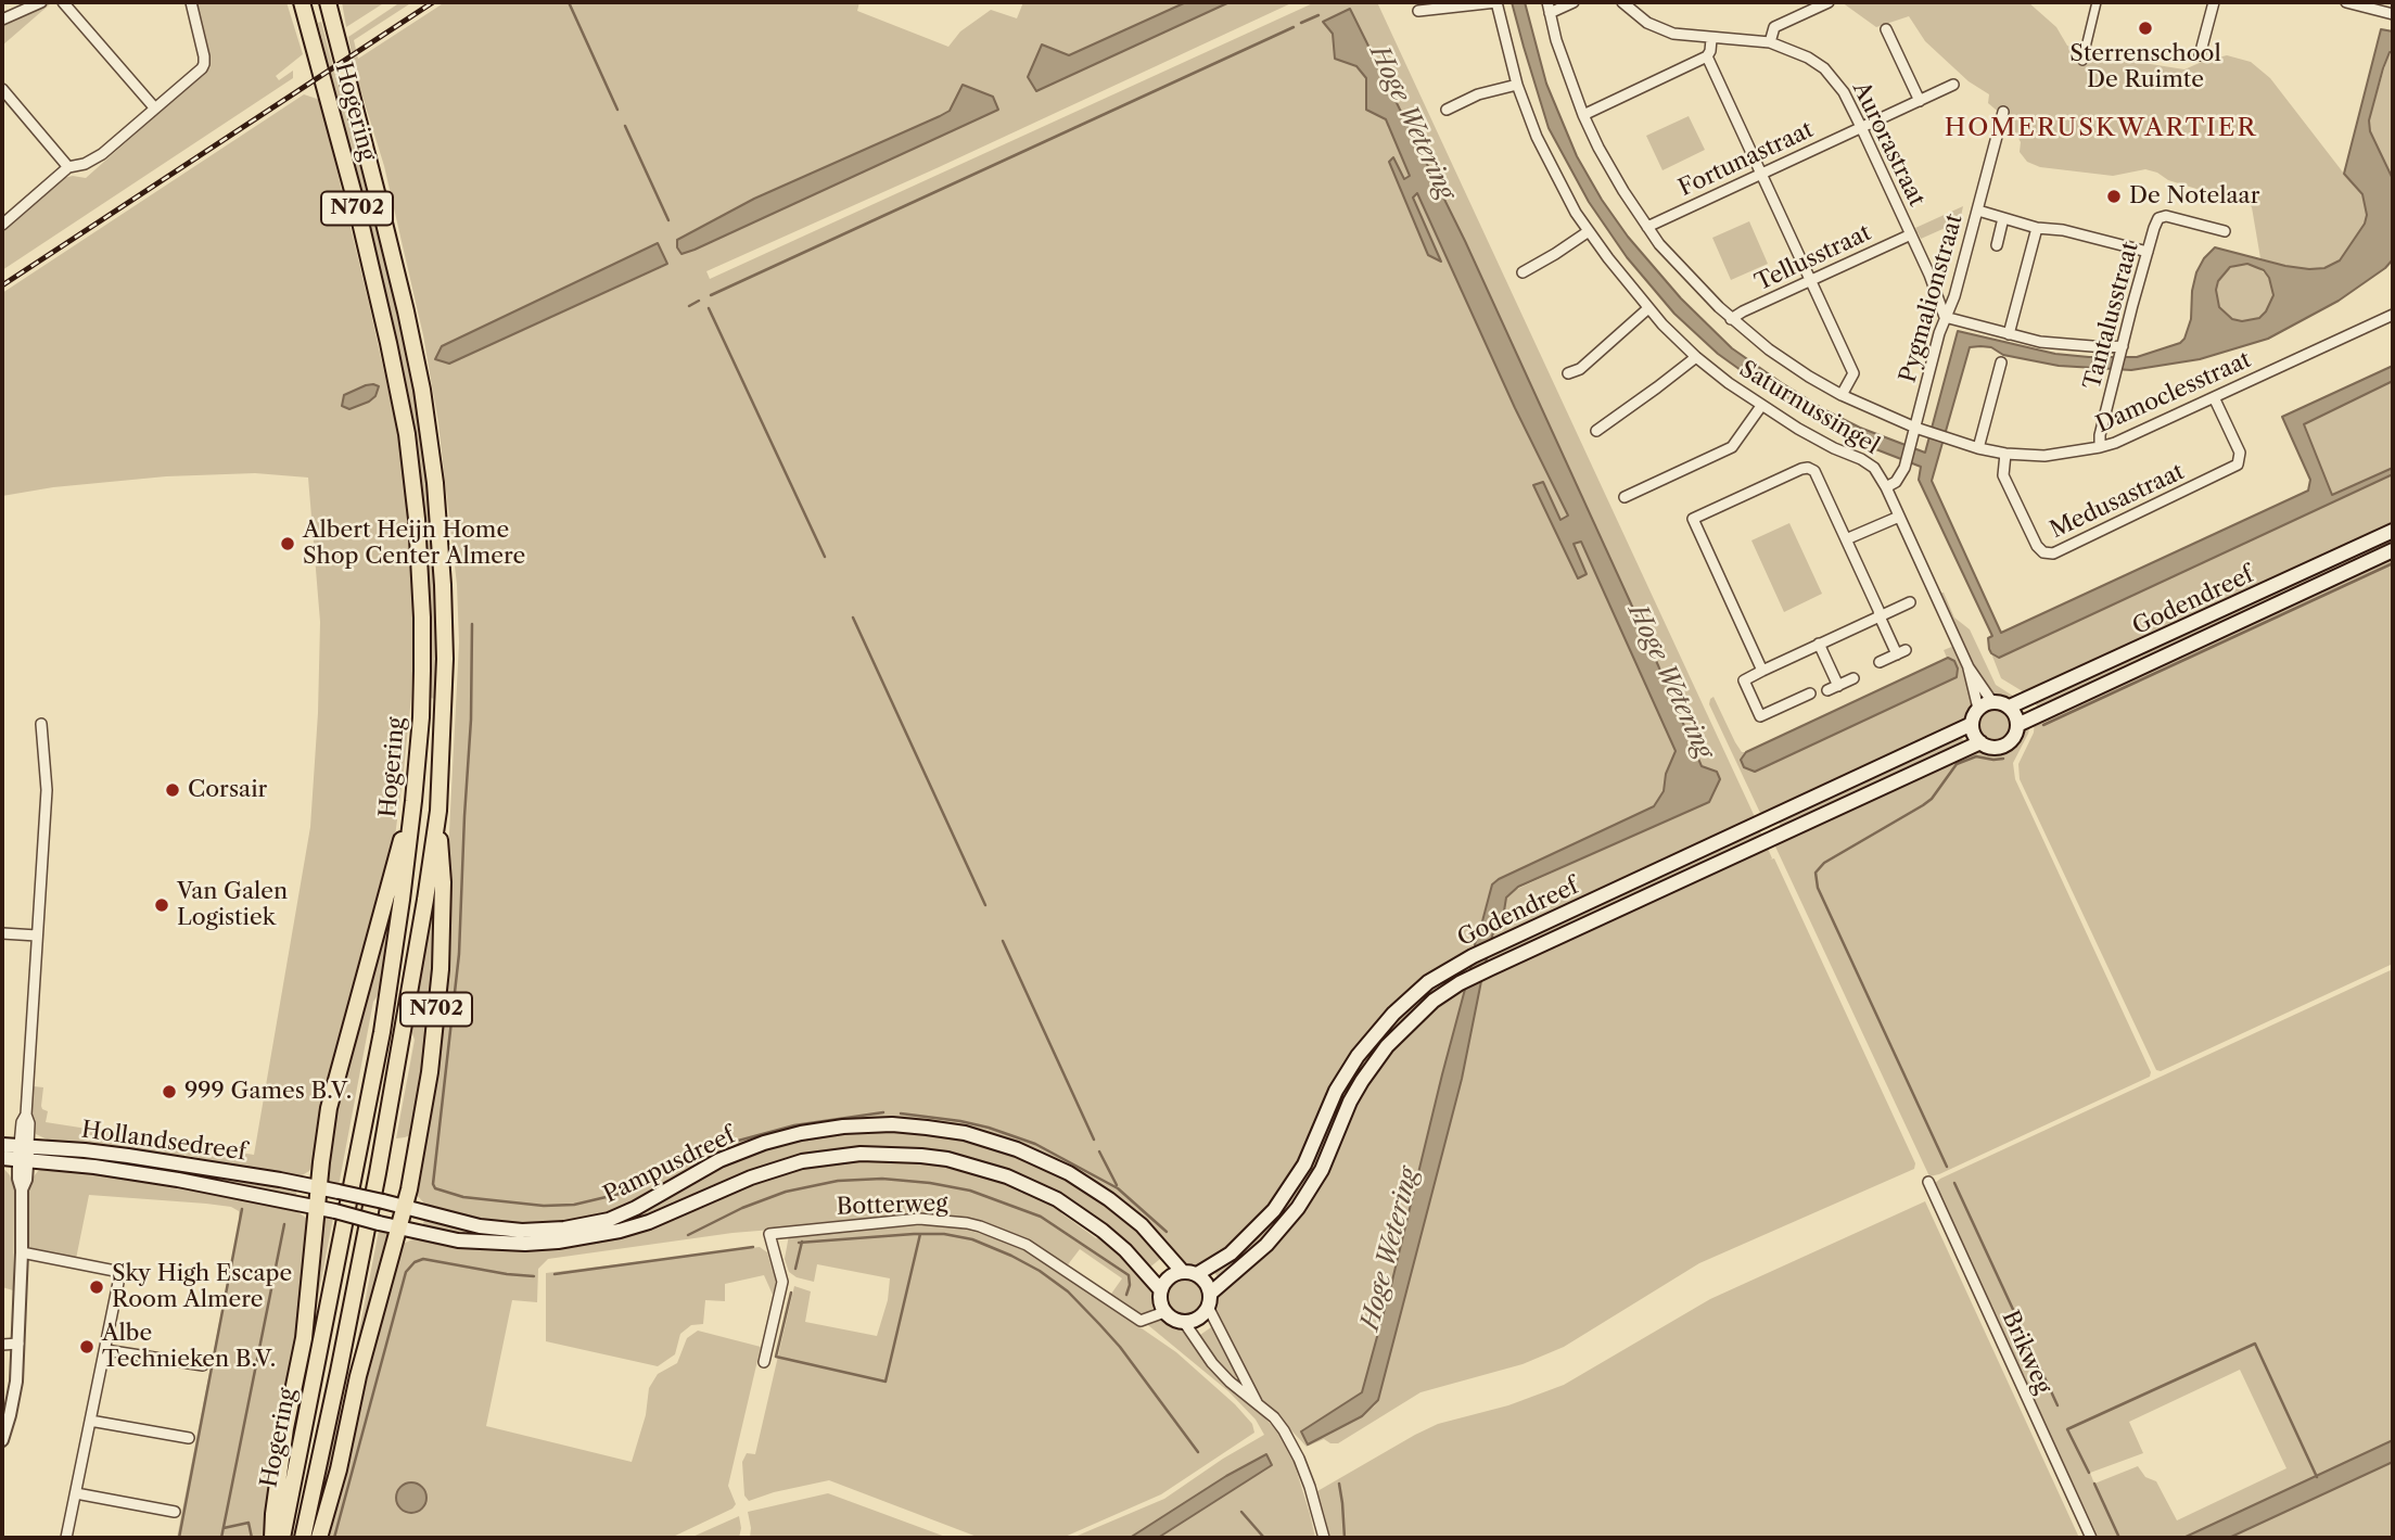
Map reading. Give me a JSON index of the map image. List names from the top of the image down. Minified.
{"streets":{"highway":["Hogering","N702"],"main road":["Godendreef","Hollandsedreef","Pampusdreef"],"street":["Aurorastraat","Fortunastraat","Tellusstraat","Pygmalionstraat","Tantalusstraat","Damoclesstraat","Saturnussingel","Medusastraat","Botterweg","Brikweg"]},"crossings":[["Hogering","N702"],["Aurorastraat","Fortunastraat"],["Aurorastraat","Tellusstraat"],["Aurorastraat","Pygmalionstraat"],["Fortunastraat","Damoclesstraat"],["N702","Hollandsedreef"],["N702","Pampusdreef"],["Tellusstraat","Damoclesstraat"],["Pygmalionstraat","Damoclesstraat"],["Pygmalionstraat","Saturnussingel"],["Tantalusstraat","Damoclesstraat"],["Damoclesstraat","Medusastraat"],["Saturnussingel","Godendreef"],["Godendreef","Pampusdreef"],["Godendreef","Botterweg"],["Hollandsedreef","Pampusdreef"],["Pampusdreef","Botterweg"]],"districts":["HOMERUSKWARTIER"],"water":["Hoge Wetering"],"places":["Sterrenschool De Ruimte","De Notelaar","Albert Heijn Home Shop Center Almere","Corsair","Van Galen Logistiek","999 Games B.V.","Sky High Escape Room Almere","Albe Technieken B.V."]}
